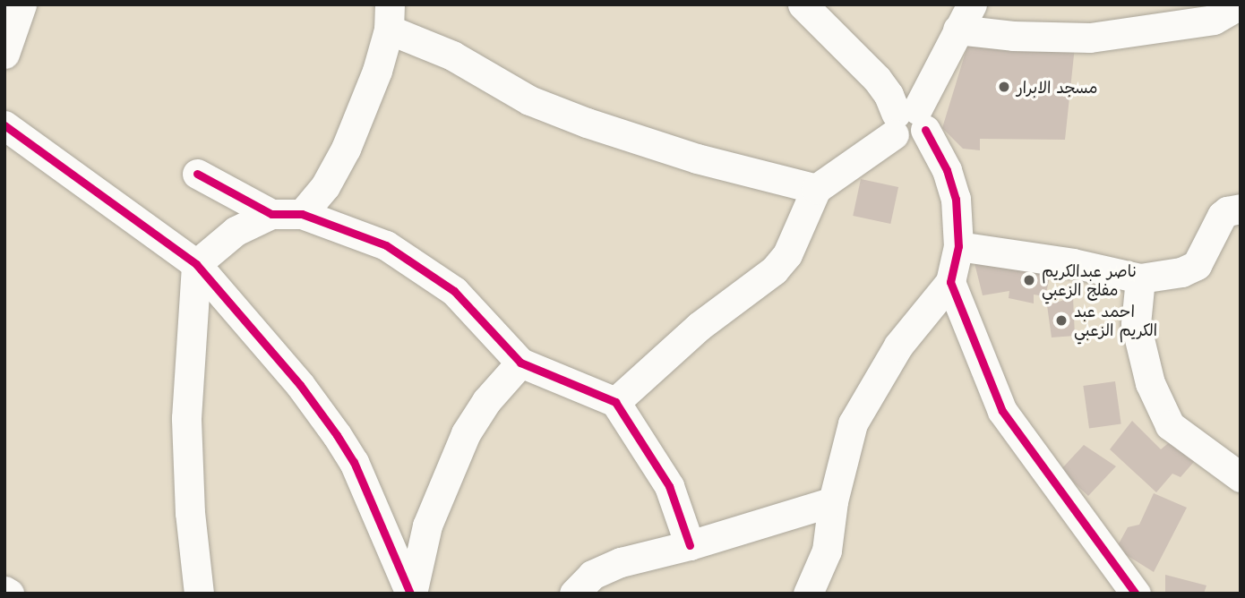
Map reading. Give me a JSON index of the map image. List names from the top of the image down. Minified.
{"places":["مسجد الابرار","ناصر عبدالكريم مفلج الزعبي","احمد عبد الكريم الزعبي"]}
